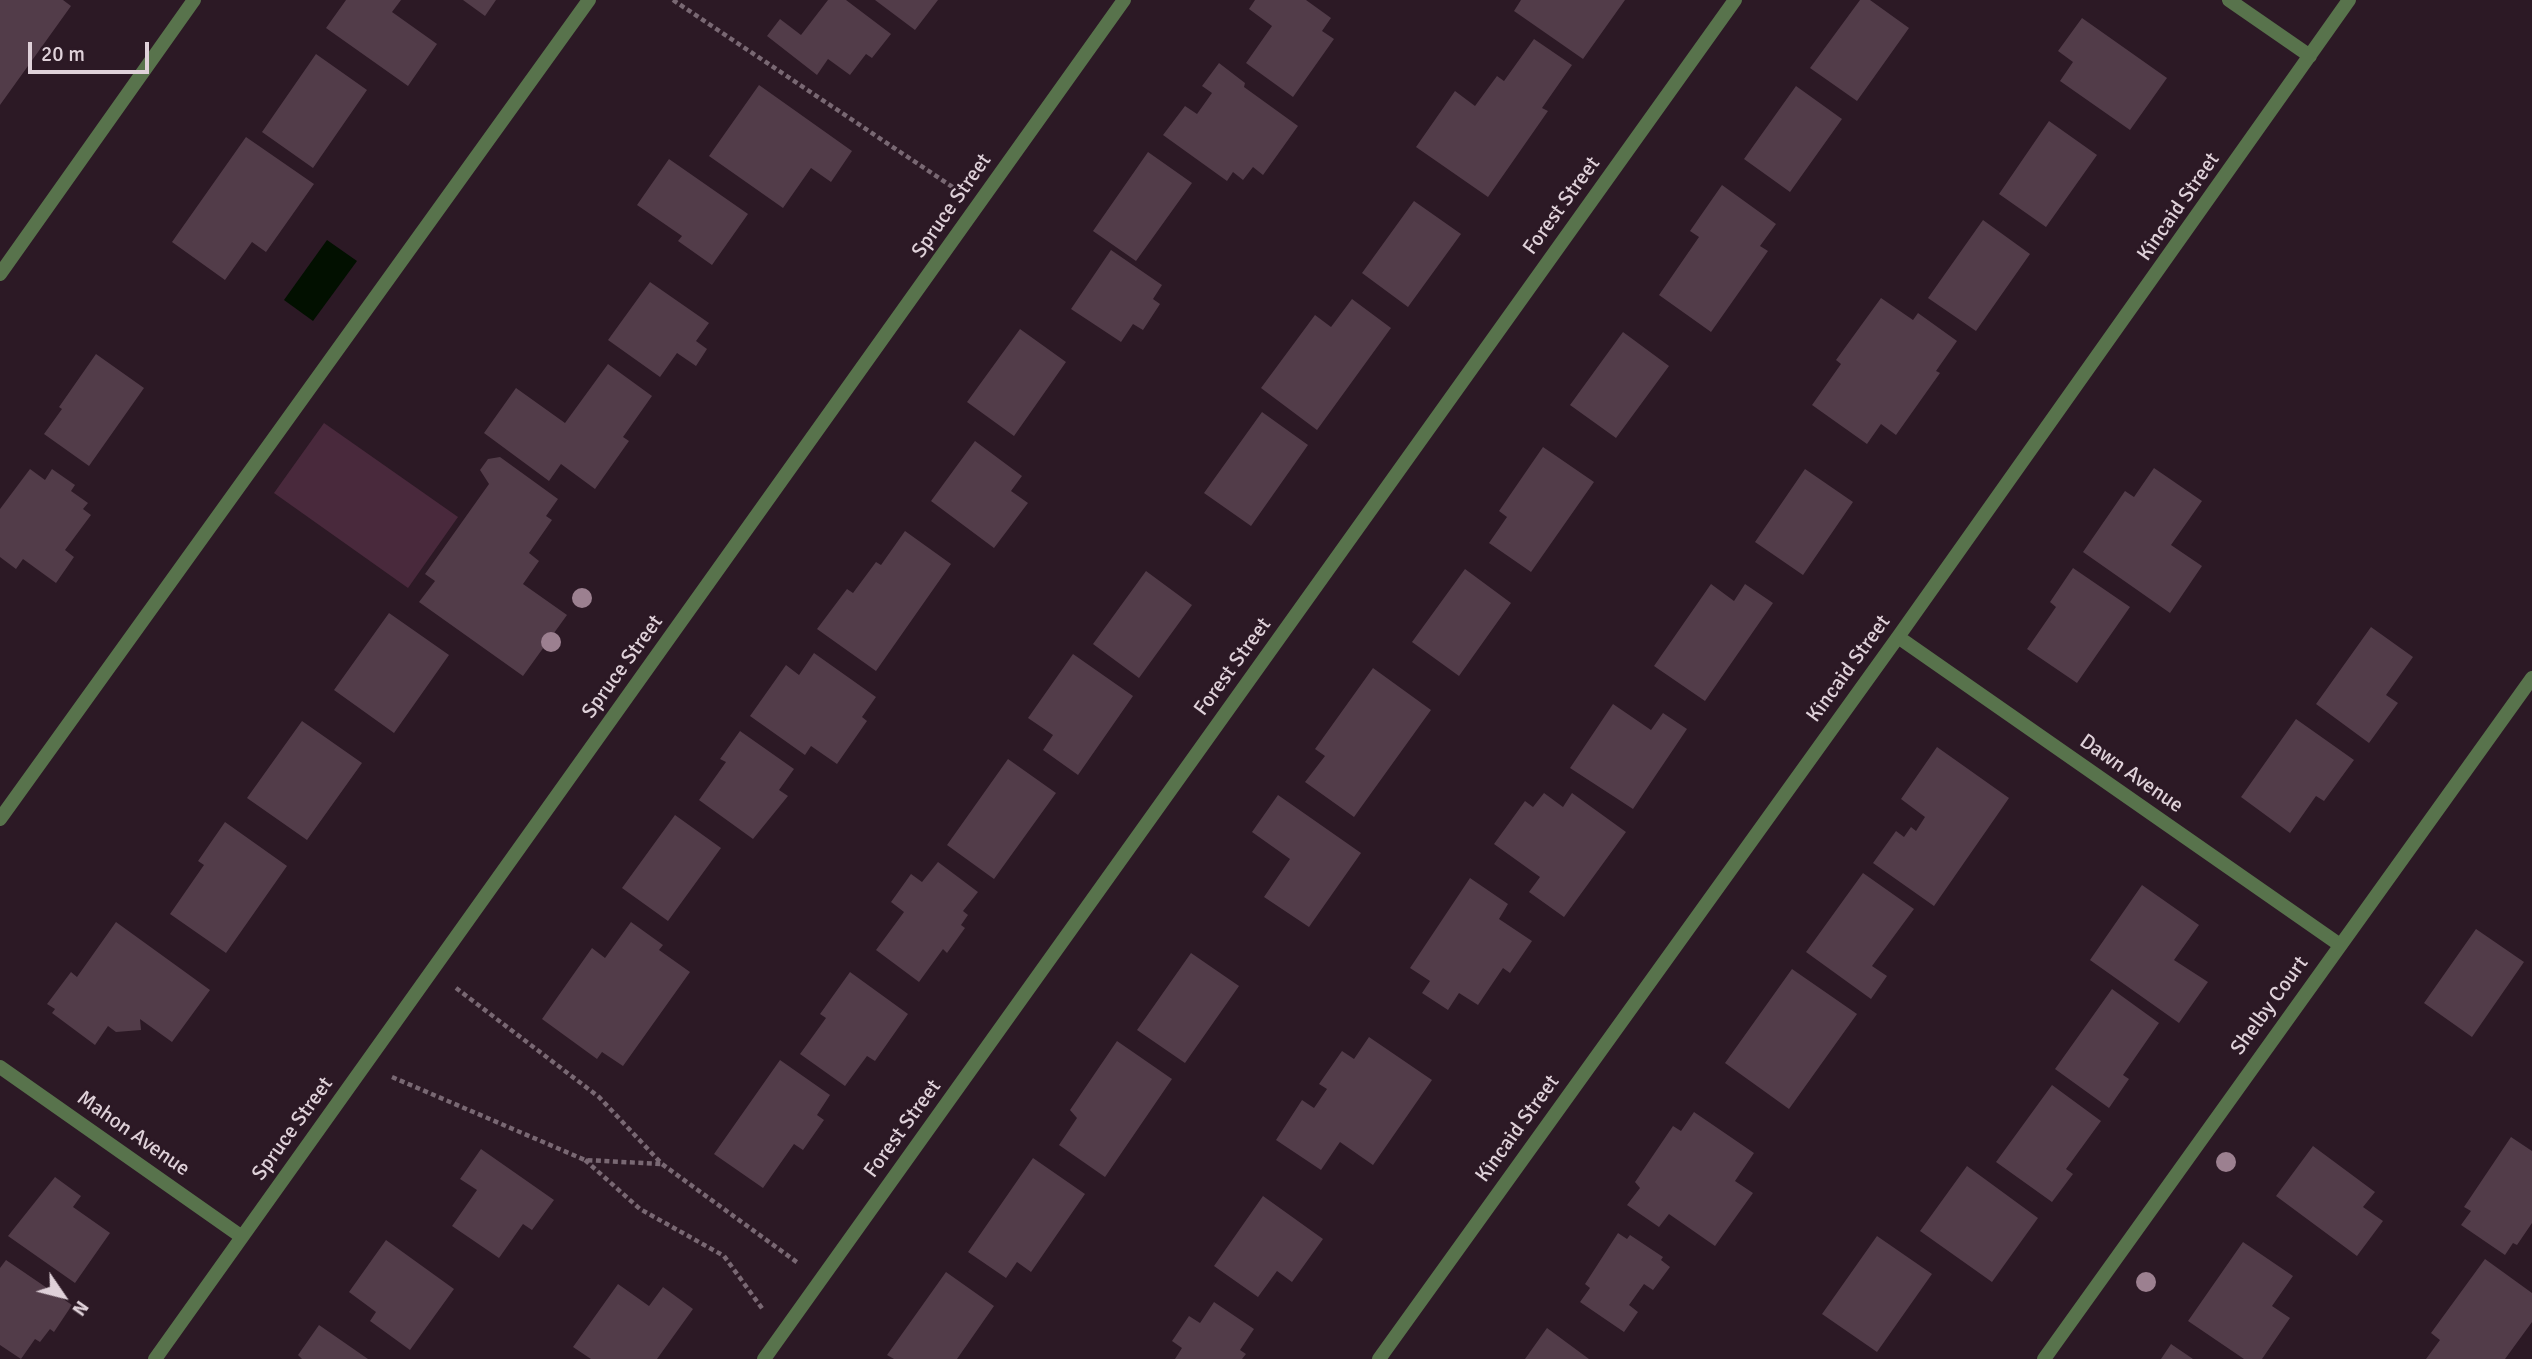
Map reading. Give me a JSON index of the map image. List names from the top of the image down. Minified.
{"streets":{"street":["Spruce Street","Forest Street","Kincaid Street","Dawn Avenue","Shelby Court","Mahon Avenue"]},"crossings":[["Spruce Street","Mahon Avenue"],["Kincaid Street","Dawn Avenue"],["Dawn Avenue","Shelby Court"]],"scale_bar":"20 m","north":"bottom right"}
